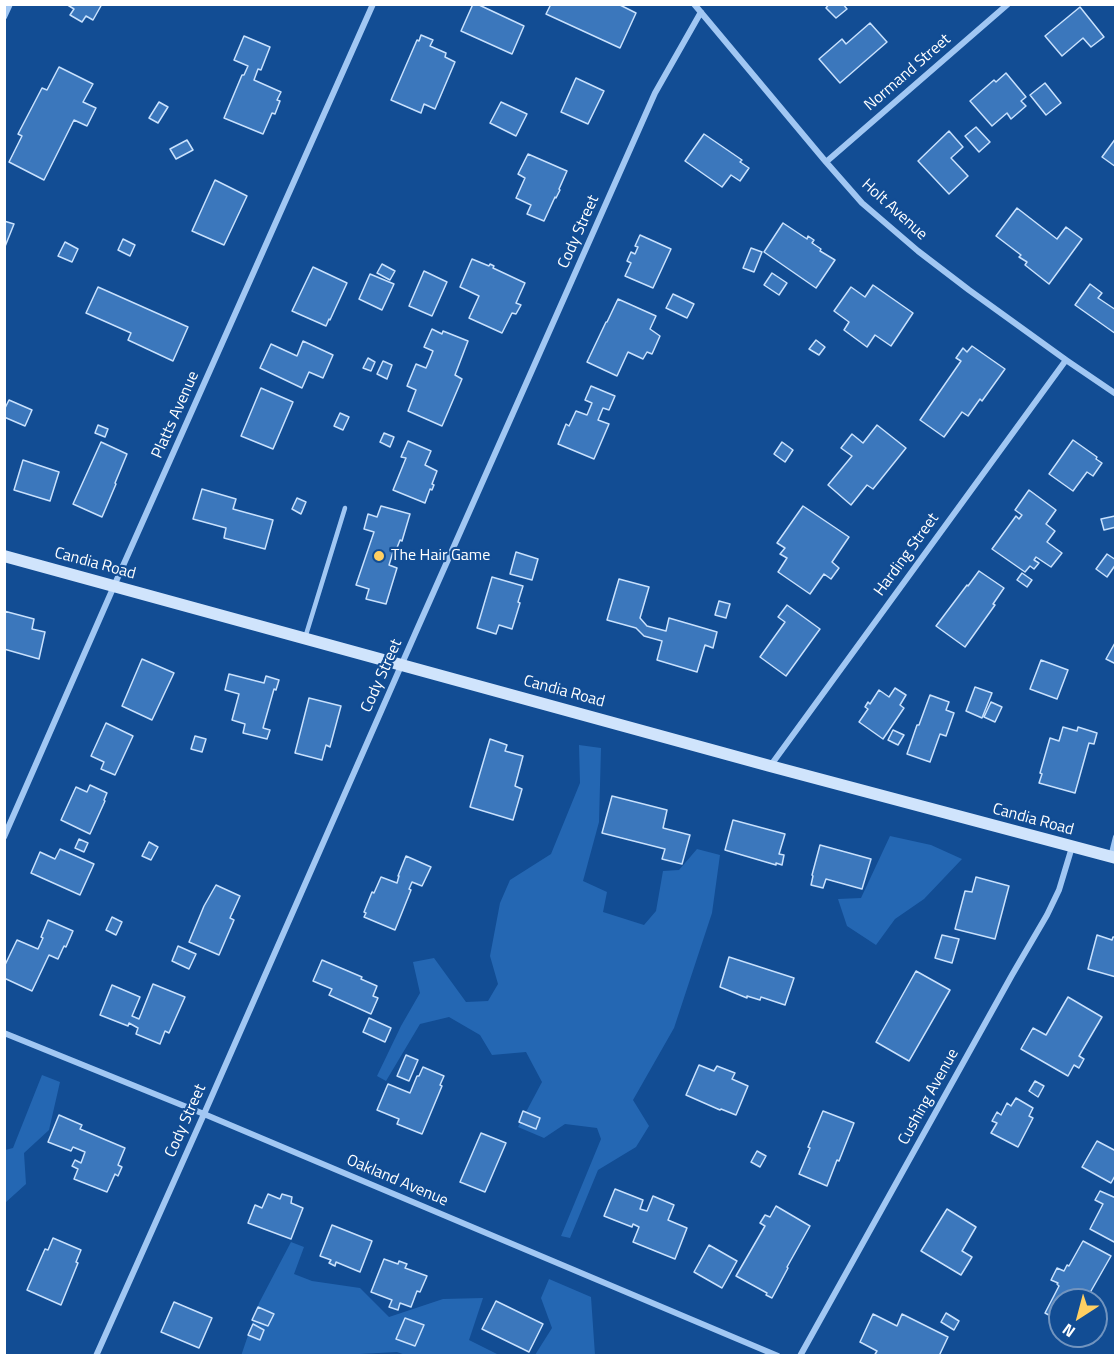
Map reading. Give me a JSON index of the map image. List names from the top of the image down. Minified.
{"streets":{"main road":["Candia Road"],"street":["Normand Street","Holt Avenue","Cody Street","Platts Avenue","Harding Street","Cushing Avenue","Oakland Avenue"]},"crossings":[["Normand Street","Holt Avenue"],["Holt Avenue","Cody Street"],["Holt Avenue","Harding Street"],["Cody Street","Candia Road"],["Cody Street","Oakland Avenue"],["Platts Avenue","Candia Road"],["Harding Street","Candia Road"],["Candia Road","Cushing Avenue"]],"places":["The Hair Game"],"north":"bottom left"}
